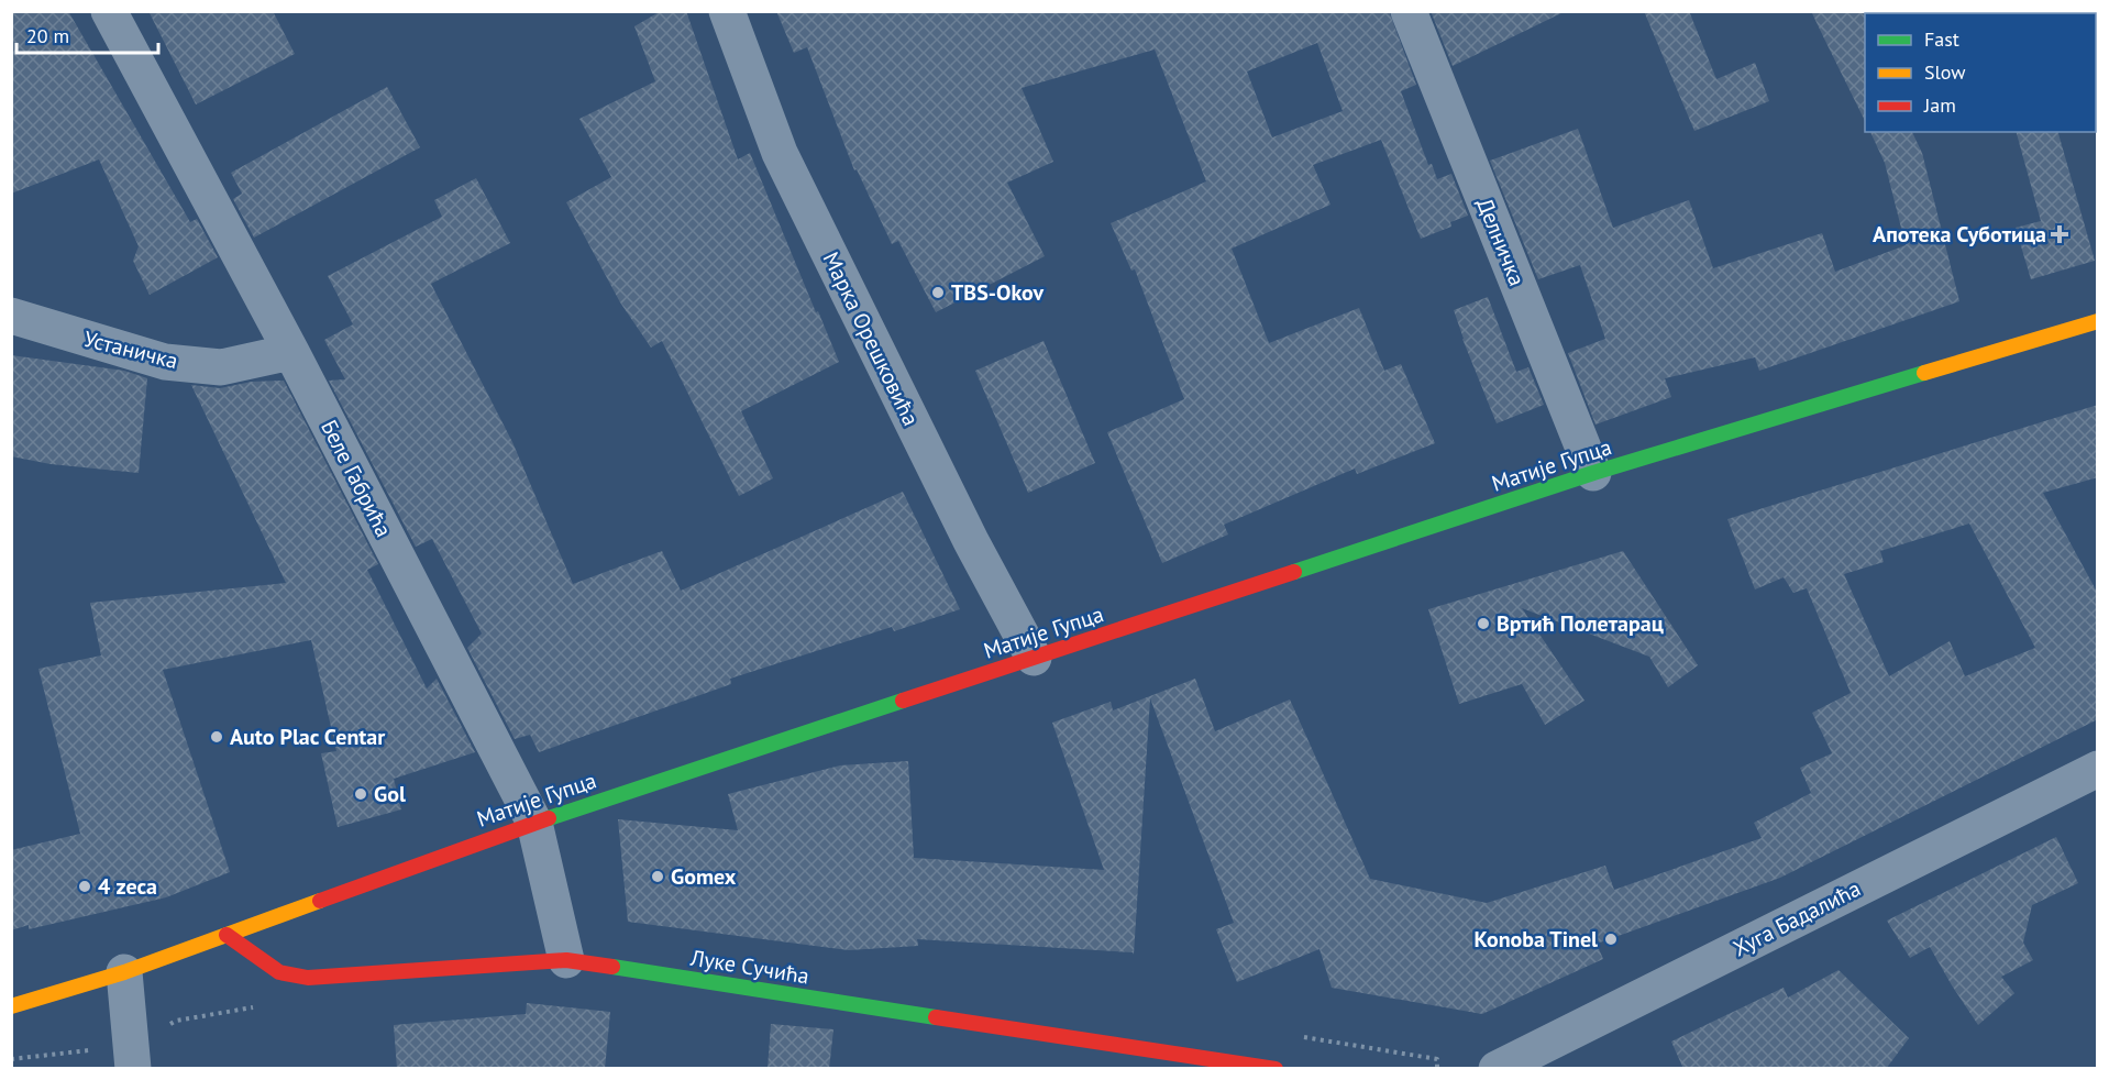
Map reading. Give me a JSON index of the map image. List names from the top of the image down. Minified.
{"streets":{"street":["Делничка","Марка Орешковића","Устаничка","Матије Гупца","Беле Габрића","Хуга Бадалића","Луке Сучића"]},"crossings":[["Делничка","Матије Гупца"],["Марка Орешковића","Матије Гупца"],["Устаничка","Беле Габрића"],["Матије Гупца","Беле Габрића"],["Матије Гупца","Луке Сучића"],["Беле Габрића","Луке Сучића"]],"places":{"health":["Апотека Суботица"],"other":["TBS-Okov","Вртић Полетарац","Auto Plac Centar","Gol","Gomex","4 zeca","Konoba Tinel"]},"legend":["Fast","Slow","Jam"],"scale_bar":"20 m"}
